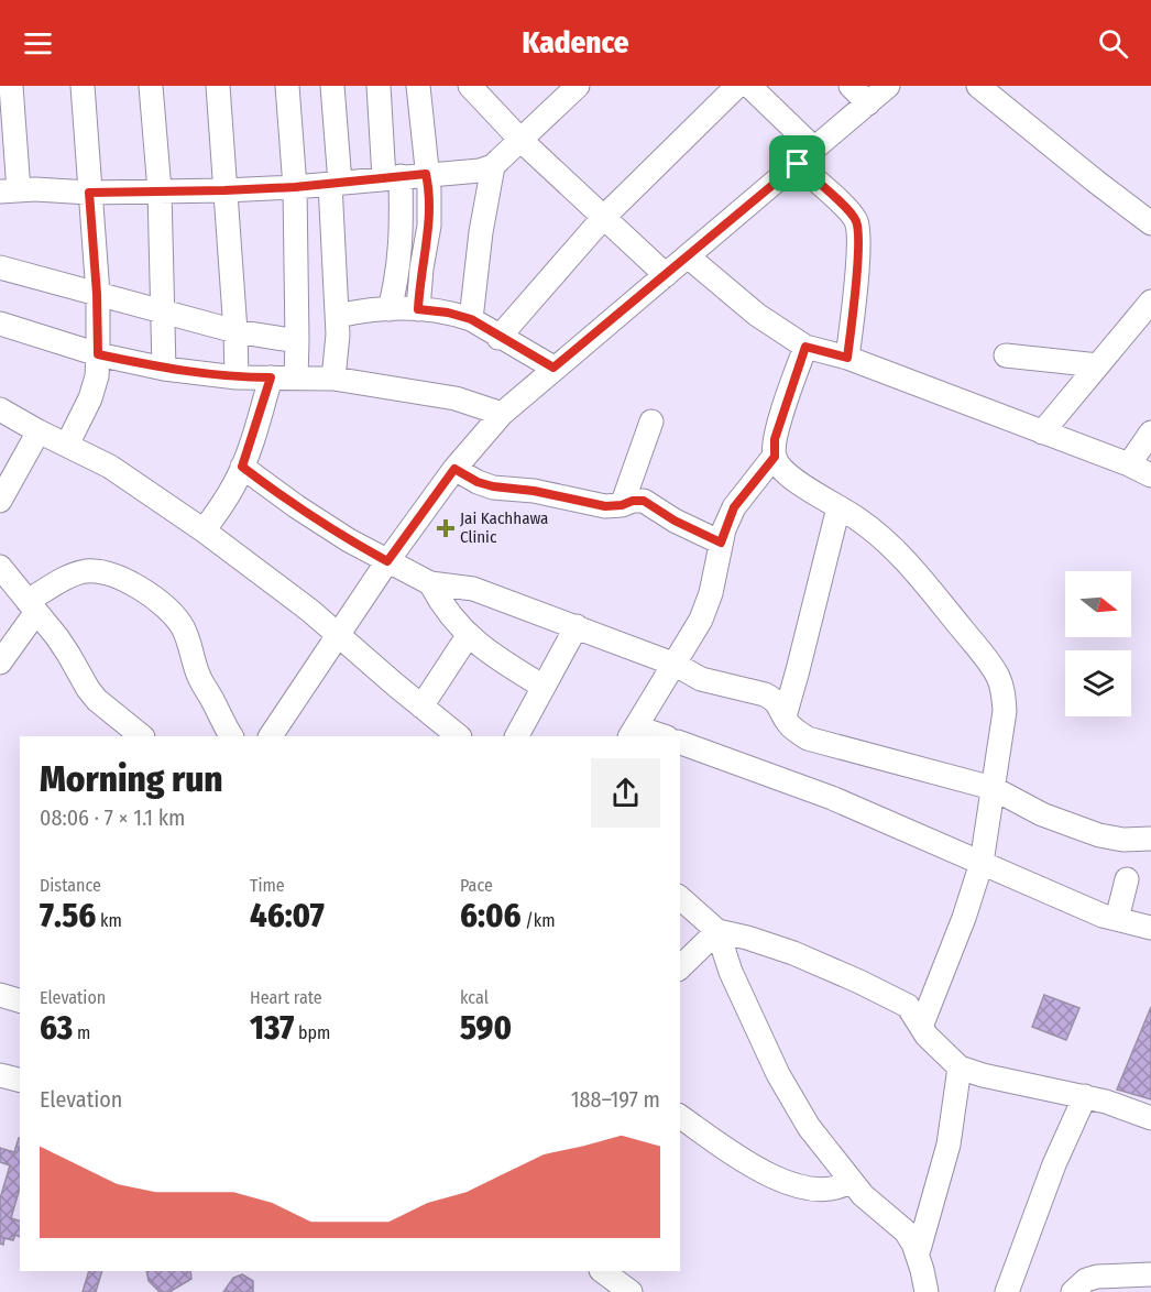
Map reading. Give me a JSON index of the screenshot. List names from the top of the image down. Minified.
{"places":{"health":["Jai Kachhawa Clinic"]},"north":"right","page":{"header":"Kadence","heading":["Morning run","08:06 · 7 × 1.1 km"],"stats":[["Distance","7.56 km"],["Time","46:07"],["Pace","6:06 /km"],["Elevation","63 m"],["Heart rate","137 bpm"],["kcal","590"]],"chart":["Elevation","188–197 m"]}}
